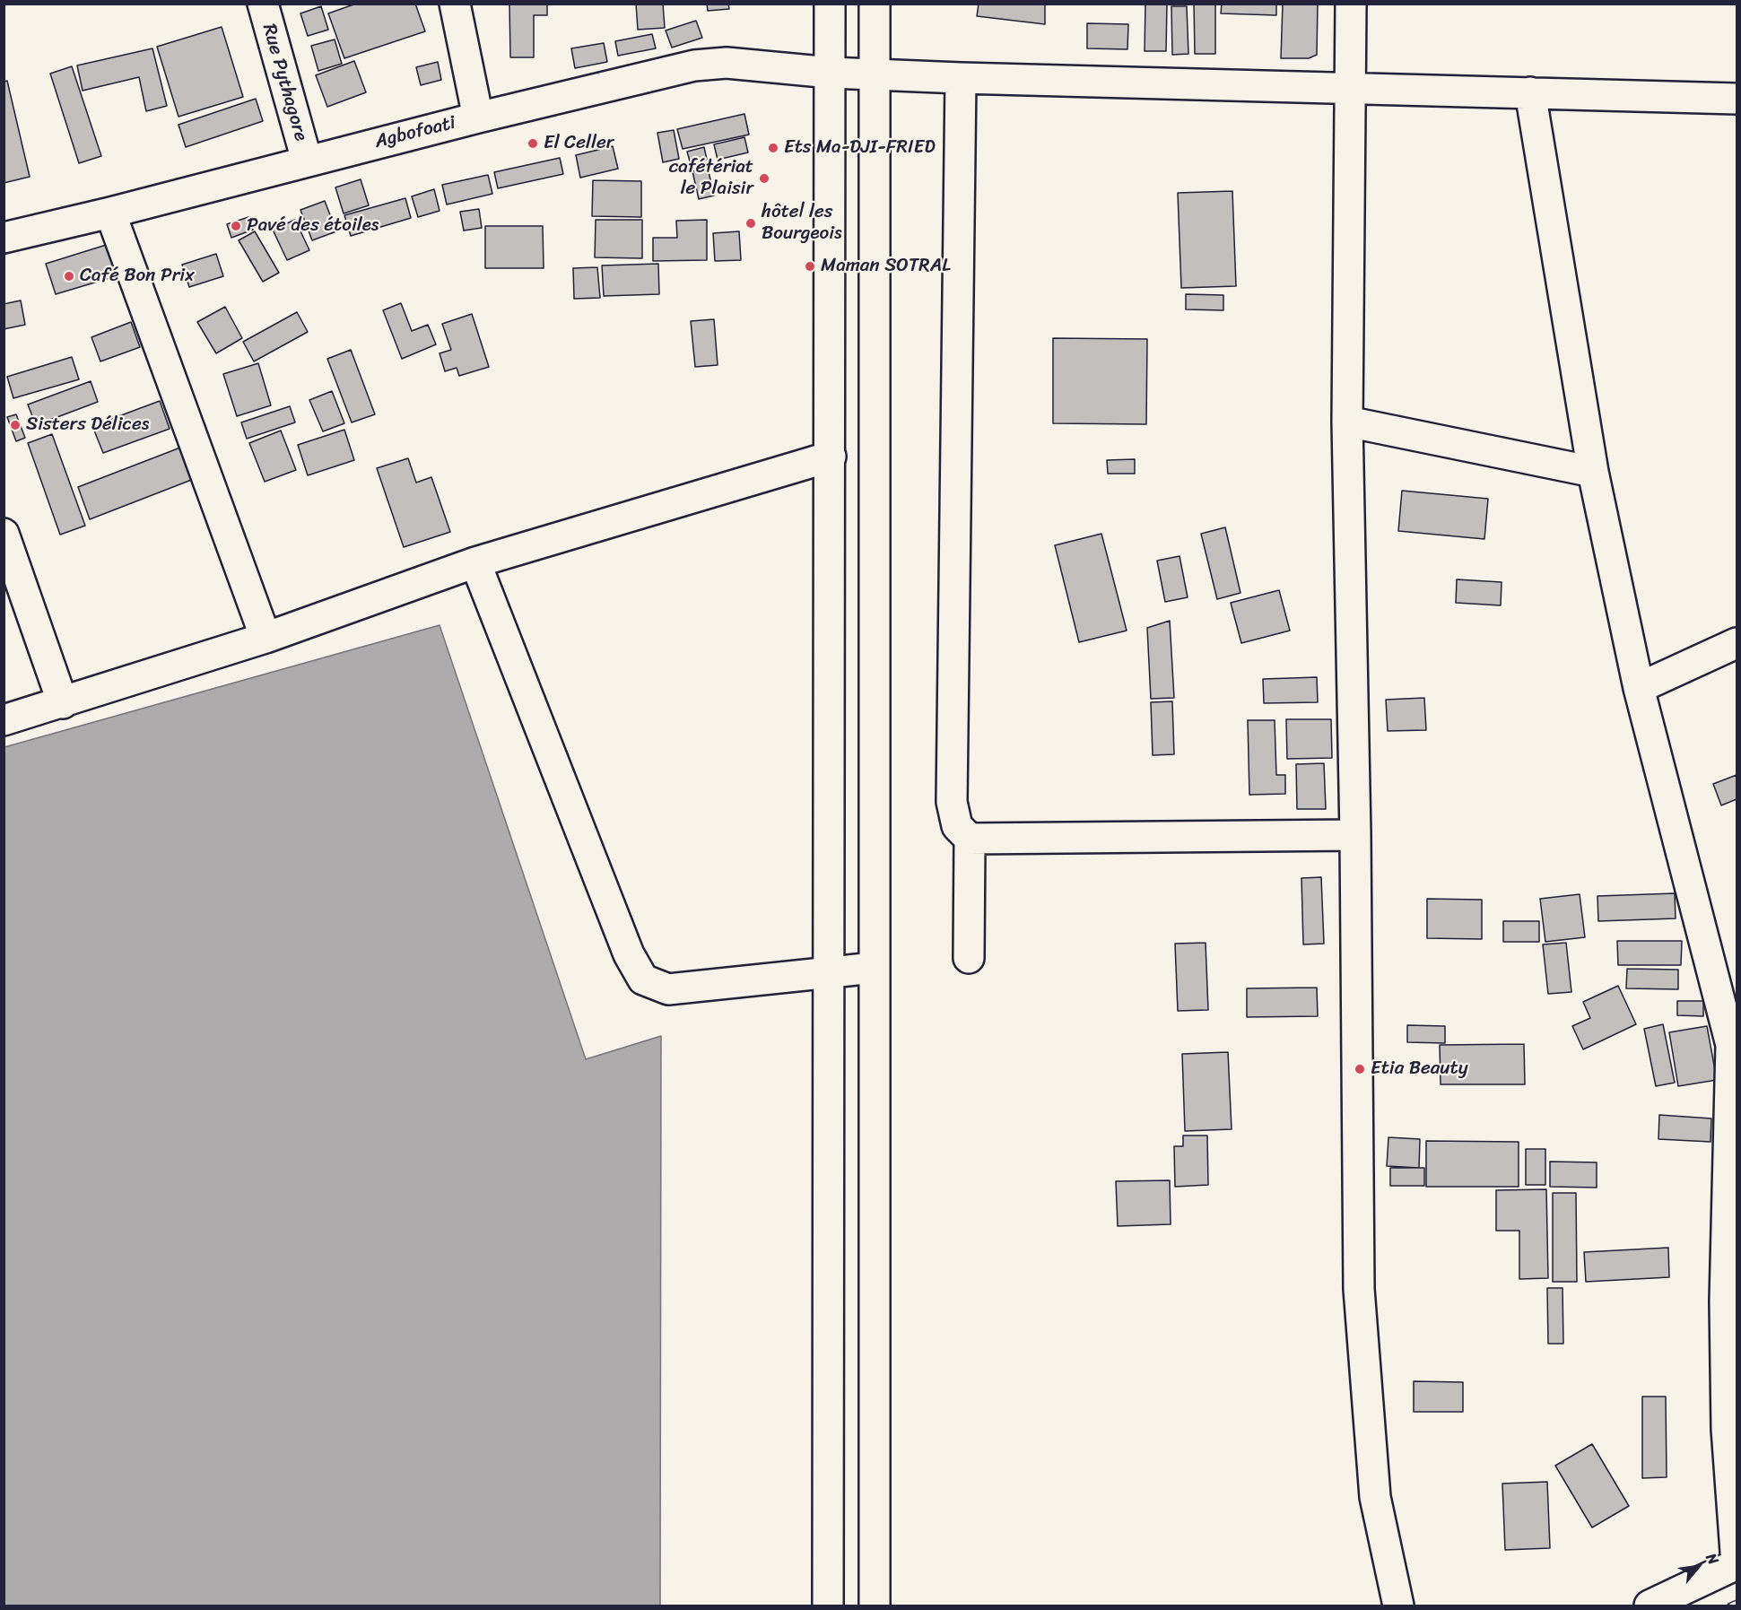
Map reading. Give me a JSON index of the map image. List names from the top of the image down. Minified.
{"streets":{"street":["Rue Pythagore","Agbofoati"]},"crossings":[["Rue Pythagore","Agbofoati"]],"places":["El Celler","Ets Ma-DJI-FRIED","cafétériat le Plaisir","hôtel les Bourgeois","Pavé des étoiles","Maman SOTRAL","Café Bon Prix","Sisters Délices","Etia Beauty"],"north":"top right"}
